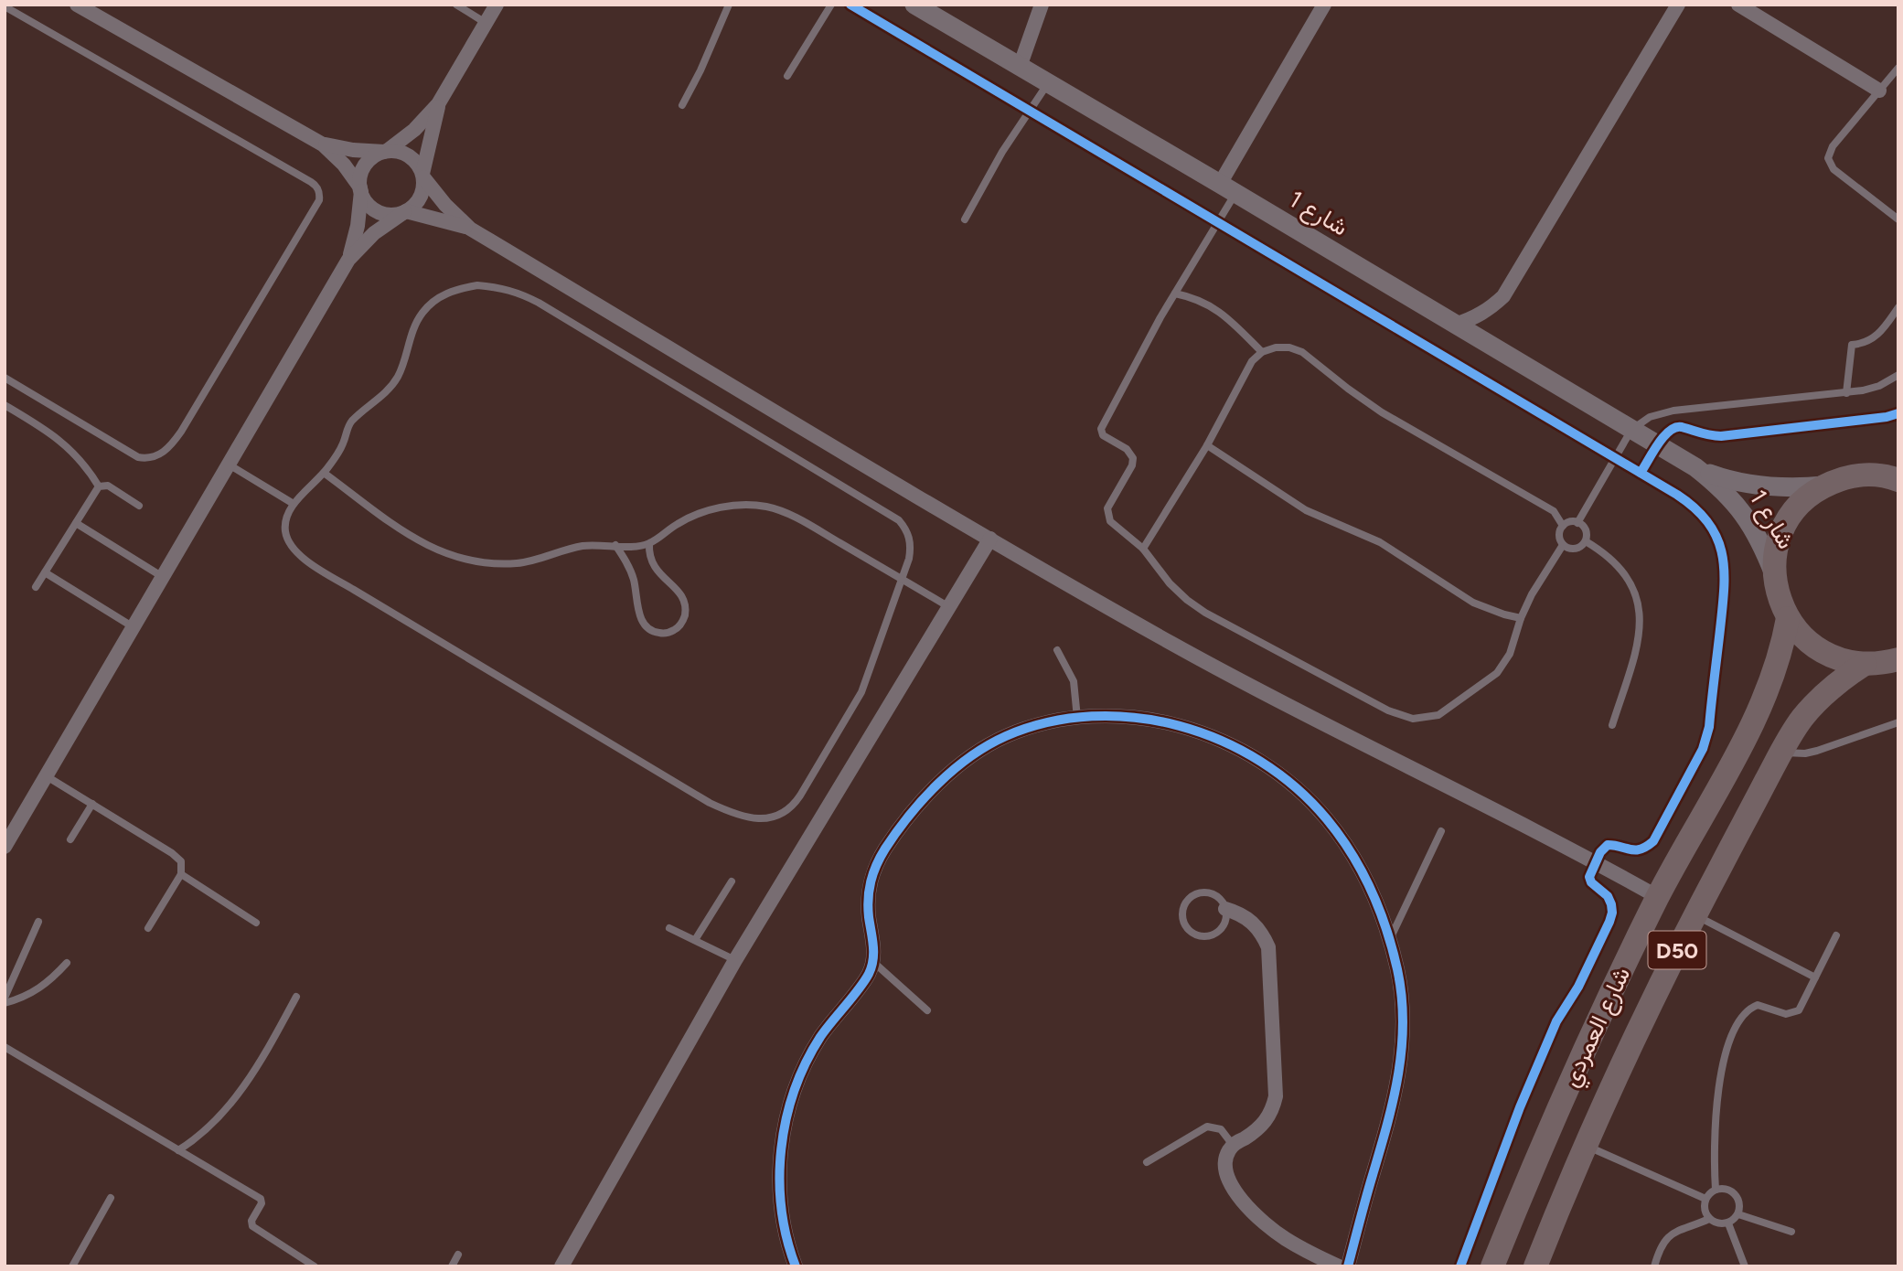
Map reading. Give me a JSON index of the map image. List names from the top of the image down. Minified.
{"streets":{"main road":["D50","شارع العمردي"],"street":["شارع 1"]}}
